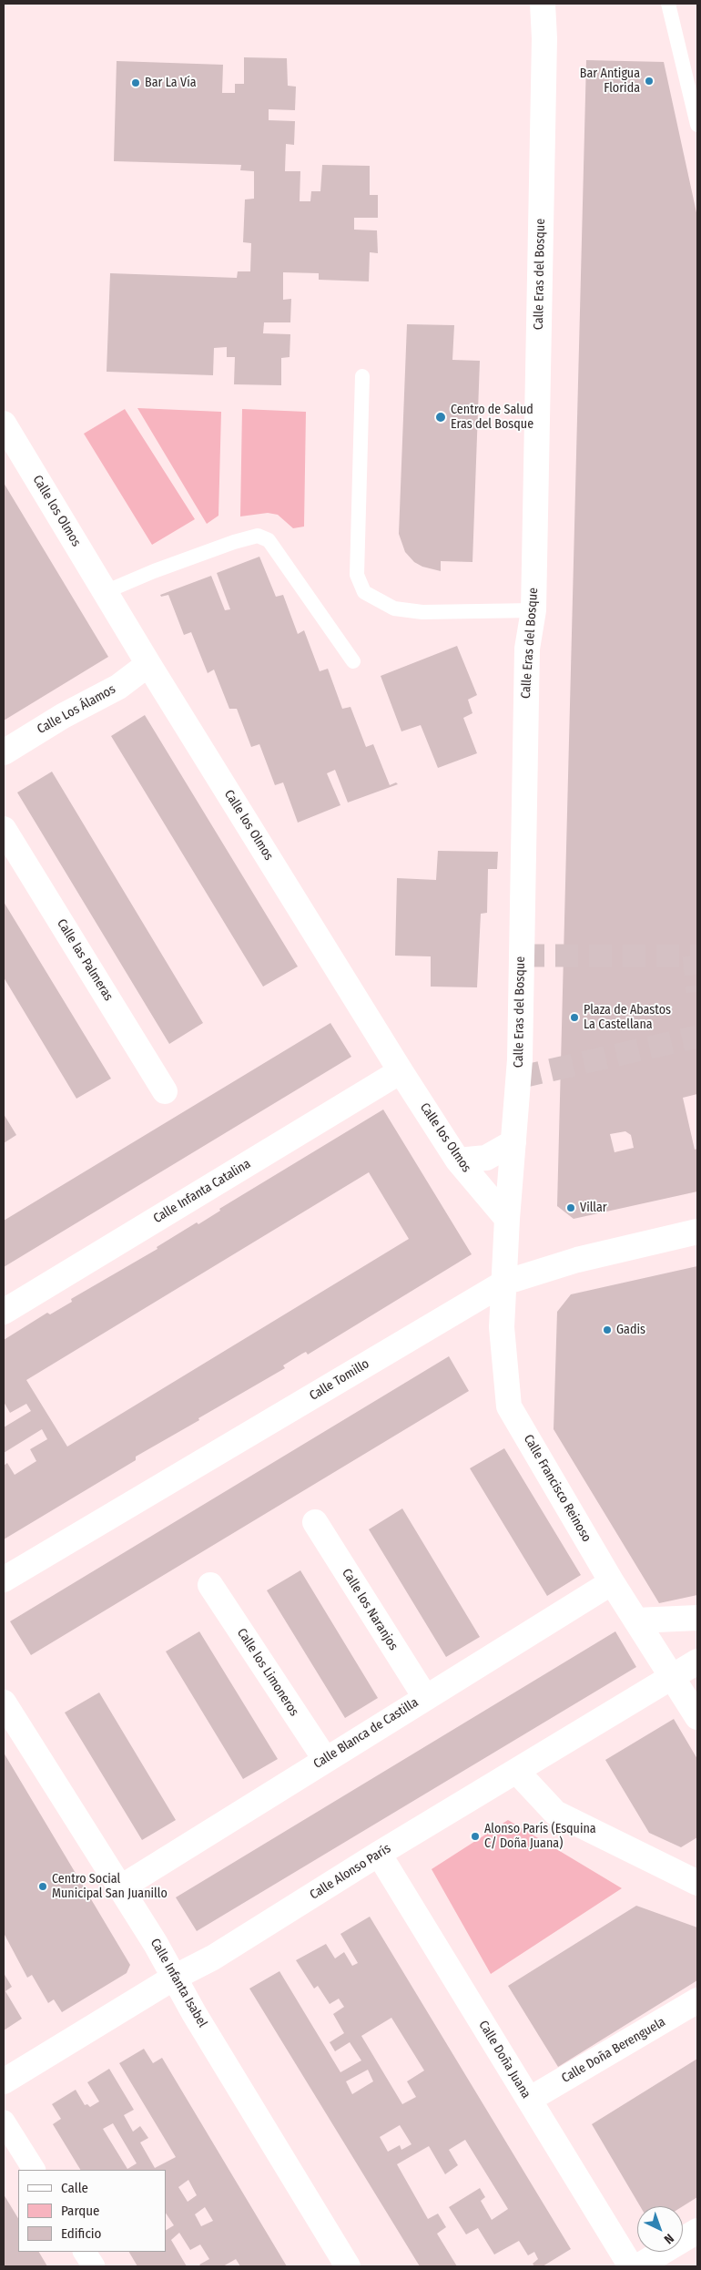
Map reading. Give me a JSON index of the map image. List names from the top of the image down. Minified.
{"streets":{"street":["Calle Eras del Bosque","Calle los Olmos","Calle Los Álamos","Calle las Palmeras","Calle Infanta Catalina","Calle Tomillo","Calle Francisco Reinoso","Calle los Naranjos","Calle los Limoneros","Calle Blanca de Castilla","Calle Alonso París","Calle Infanta Isabel","Calle Doña Berenguela","Calle Doña Juana"]},"crossings":[["Calle Eras del Bosque","Calle los Olmos"],["Calle Eras del Bosque","Calle Tomillo"],["Calle Eras del Bosque","Calle Francisco Reinoso"],["Calle los Olmos","Calle Los Álamos"],["Calle los Olmos","Calle Infanta Catalina"],["Calle Tomillo","Calle Francisco Reinoso"],["Calle Francisco Reinoso","Calle Blanca de Castilla"],["Calle Francisco Reinoso","Calle Alonso París"],["Calle los Naranjos","Calle Blanca de Castilla"],["Calle los Limoneros","Calle Blanca de Castilla"],["Calle Blanca de Castilla","Calle Infanta Isabel"],["Calle Alonso París","Calle Infanta Isabel"],["Calle Alonso París","Calle Doña Juana"],["Calle Doña Berenguela","Calle Doña Juana"]],"places":["Bar Antigua Florida","Bar La Vía","Centro de Salud Eras del Bosque","Plaza de Abastos La Castellana","Villar","Gadis","Alonso París (Esquina C/ Doña Juana)","Centro Social Municipal San Juanillo"],"legend":["Calle","Parque","Edificio"],"north":"bottom right"}
